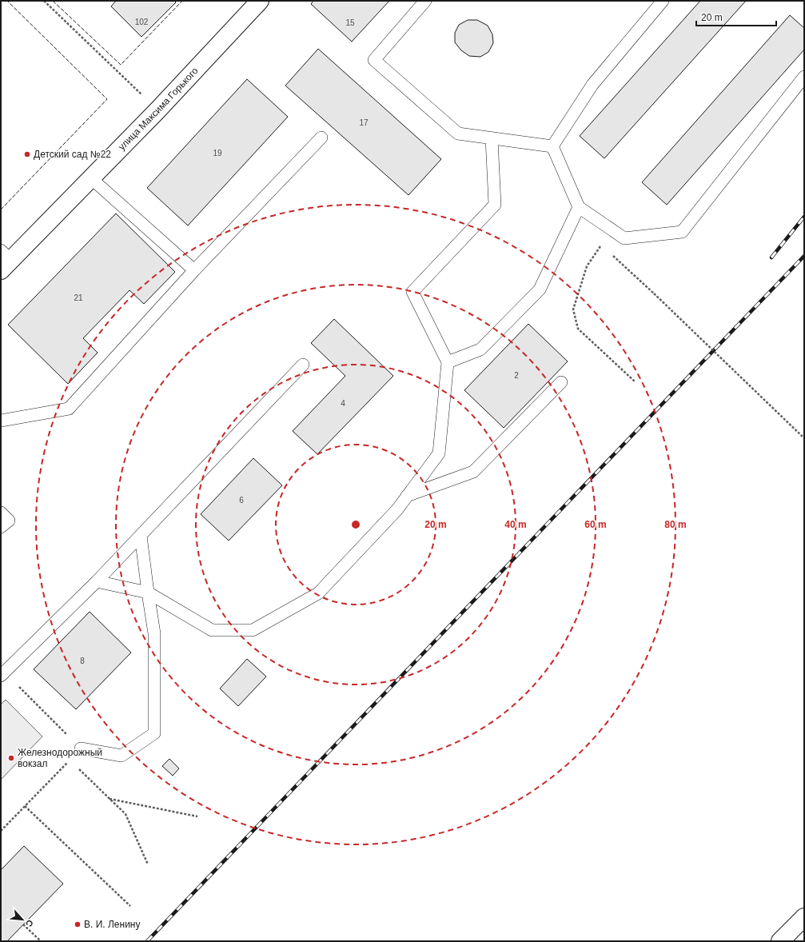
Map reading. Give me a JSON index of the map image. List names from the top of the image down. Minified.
{"streets":{"street":["улица Максима Горького"]},"places":["Детский сад №22","Железнодорожный вокзал","В. И. Ленину"],"house_numbers":["102","15","17","19","21","2","4","6","8"],"scale_bar":"20 m","north":"bottom right","rings":["20 m","40 m","60 m","80 m"]}
